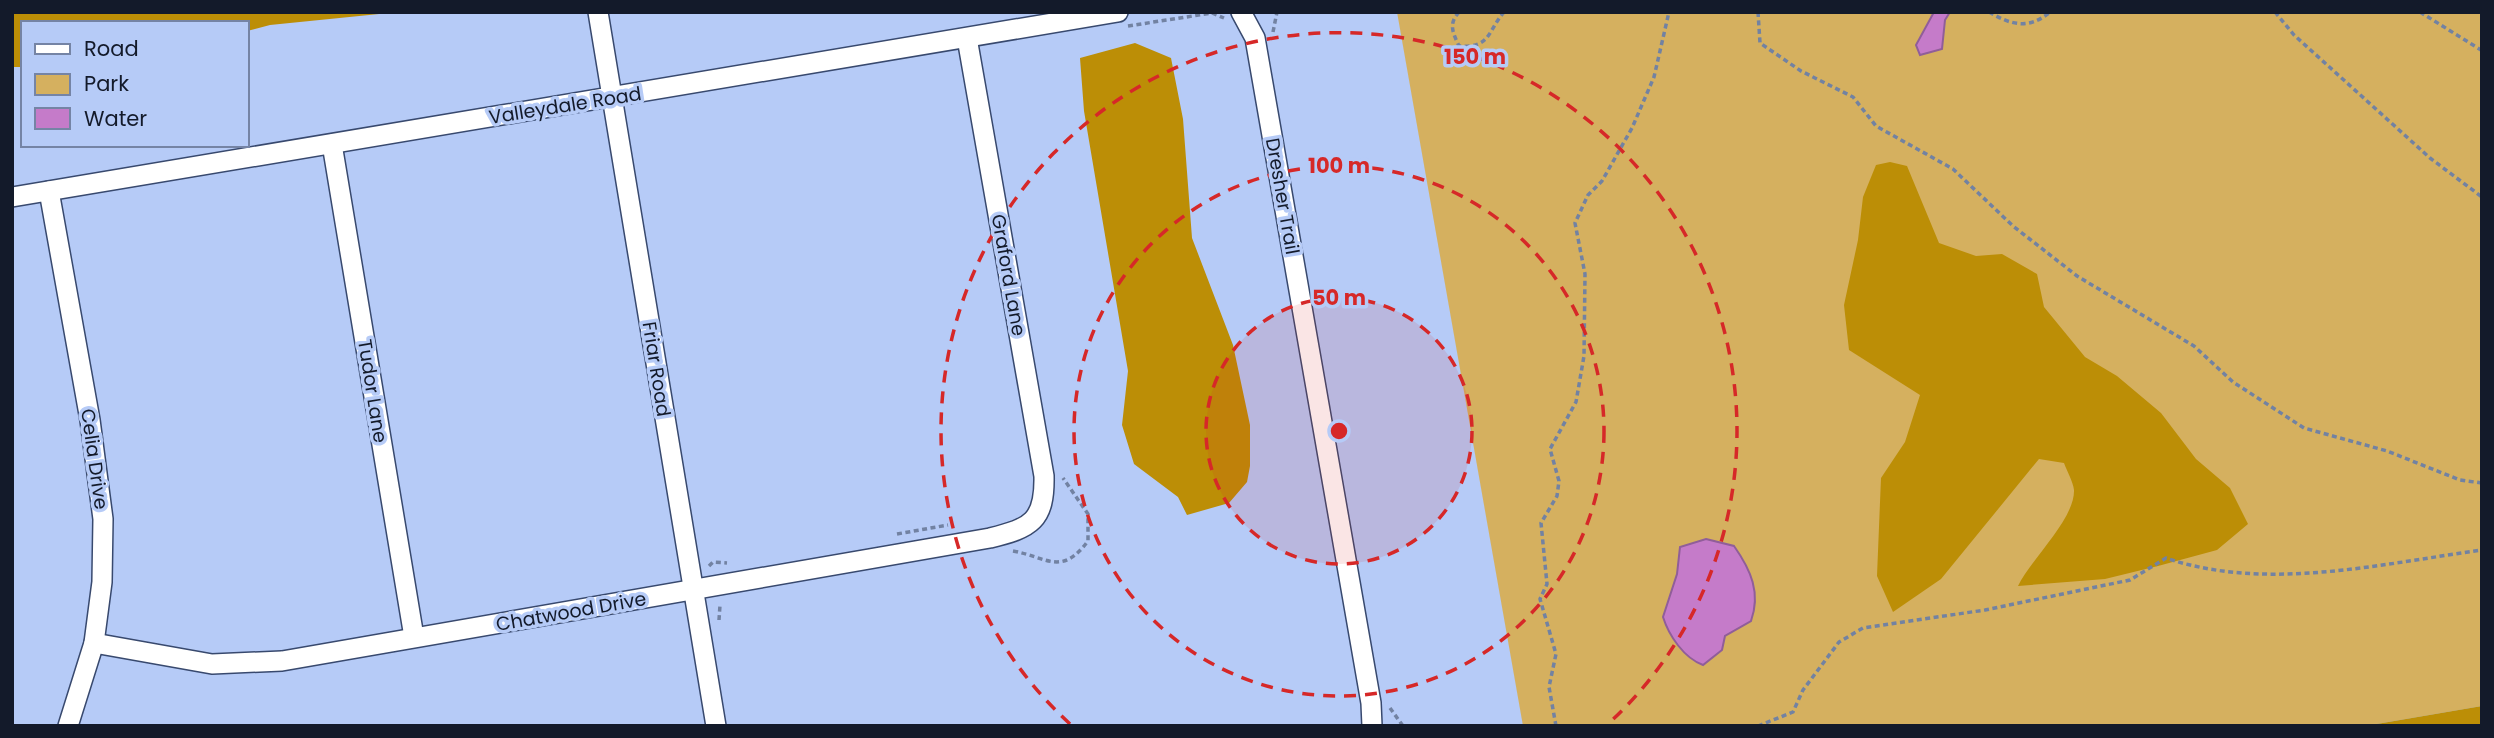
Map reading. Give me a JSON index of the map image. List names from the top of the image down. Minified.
{"streets":{"street":["Valleydale Road","Dresher Trail","Graford Lane","Friar Road","Tudor Lane","Celia Drive","Chatwood Drive"]},"crossings":[["Valleydale Road","Graford Lane"],["Valleydale Road","Friar Road"],["Valleydale Road","Tudor Lane"],["Valleydale Road","Celia Drive"],["Graford Lane","Chatwood Drive"],["Friar Road","Chatwood Drive"],["Tudor Lane","Chatwood Drive"],["Celia Drive","Chatwood Drive"]],"legend":["Road","Park","Water"],"rings":["150 m","100 m","50 m"]}
